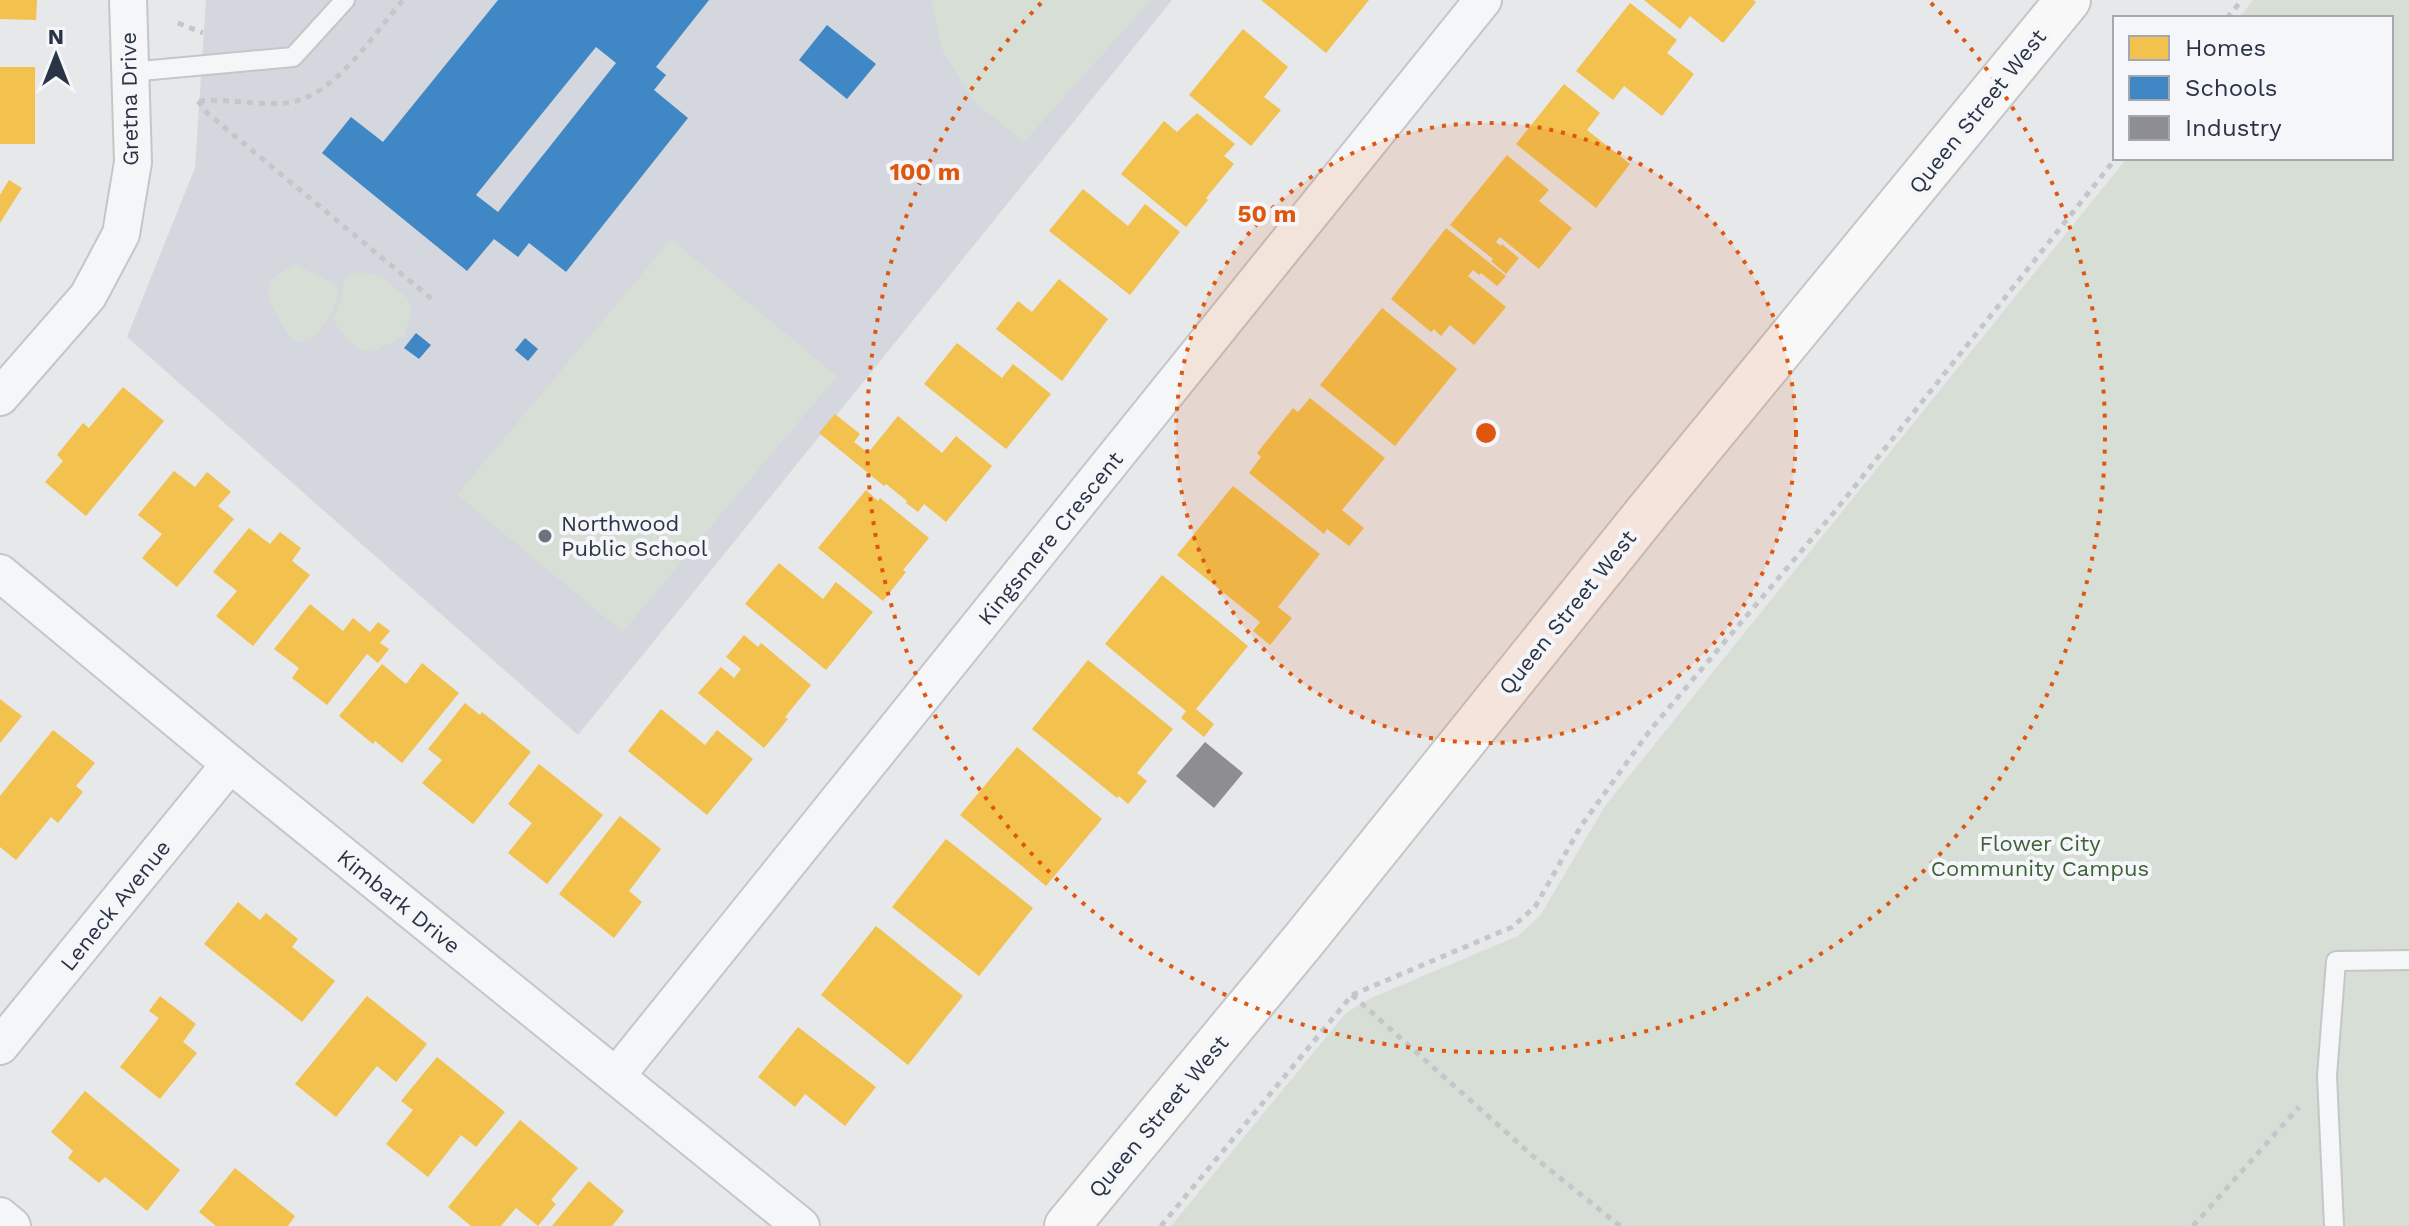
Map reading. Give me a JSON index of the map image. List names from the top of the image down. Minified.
{"streets":{"main road":["Queen Street West"],"street":["Gretna Drive","Kingsmere Crescent","Kimbark Drive","Leneck Avenue"]},"crossings":[["Kingsmere Crescent","Kimbark Drive"],["Kimbark Drive","Leneck Avenue"]],"parks":["Flower City Community Campus"],"places":["Northwood Public School"],"legend":["Homes","Schools","Industry"],"north":"top","rings":["100 m","50 m"]}
